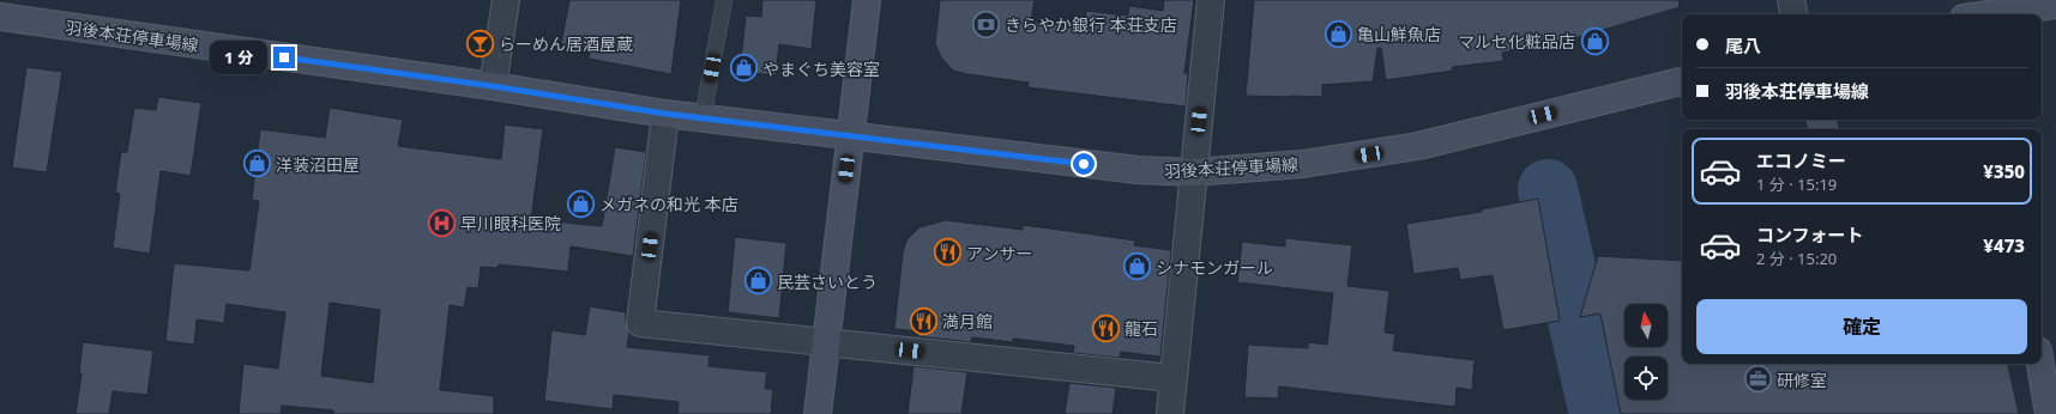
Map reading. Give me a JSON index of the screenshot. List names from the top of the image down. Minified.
{"streets":{"main road":["羽後本荘停車場線"]},"places":{"bank":["きらやか銀行 本荘支店"],"shop":["亀山鮮魚店","マルセ化粧品店","やまぐち美容室","洋装沼田屋","メガネの和光 本店","シナモンガール","民芸さいとう"],"bar":["らーめん居酒屋蔵"],"hospital":["早川眼科医院"],"restaurant":["アンサー","満月館","龍石"],"office":["研修室"]},"north":"top","page":{"banner":["尾八","羽後本荘停車場線"],"bubble":"1 分","list":[{"name":"エコノミー","note":"1 分 · 15:19","value":"¥350"},{"name":"コンフォート","note":"2 分 · 15:20","value":"¥473"}],"buttons":"確定"}}
